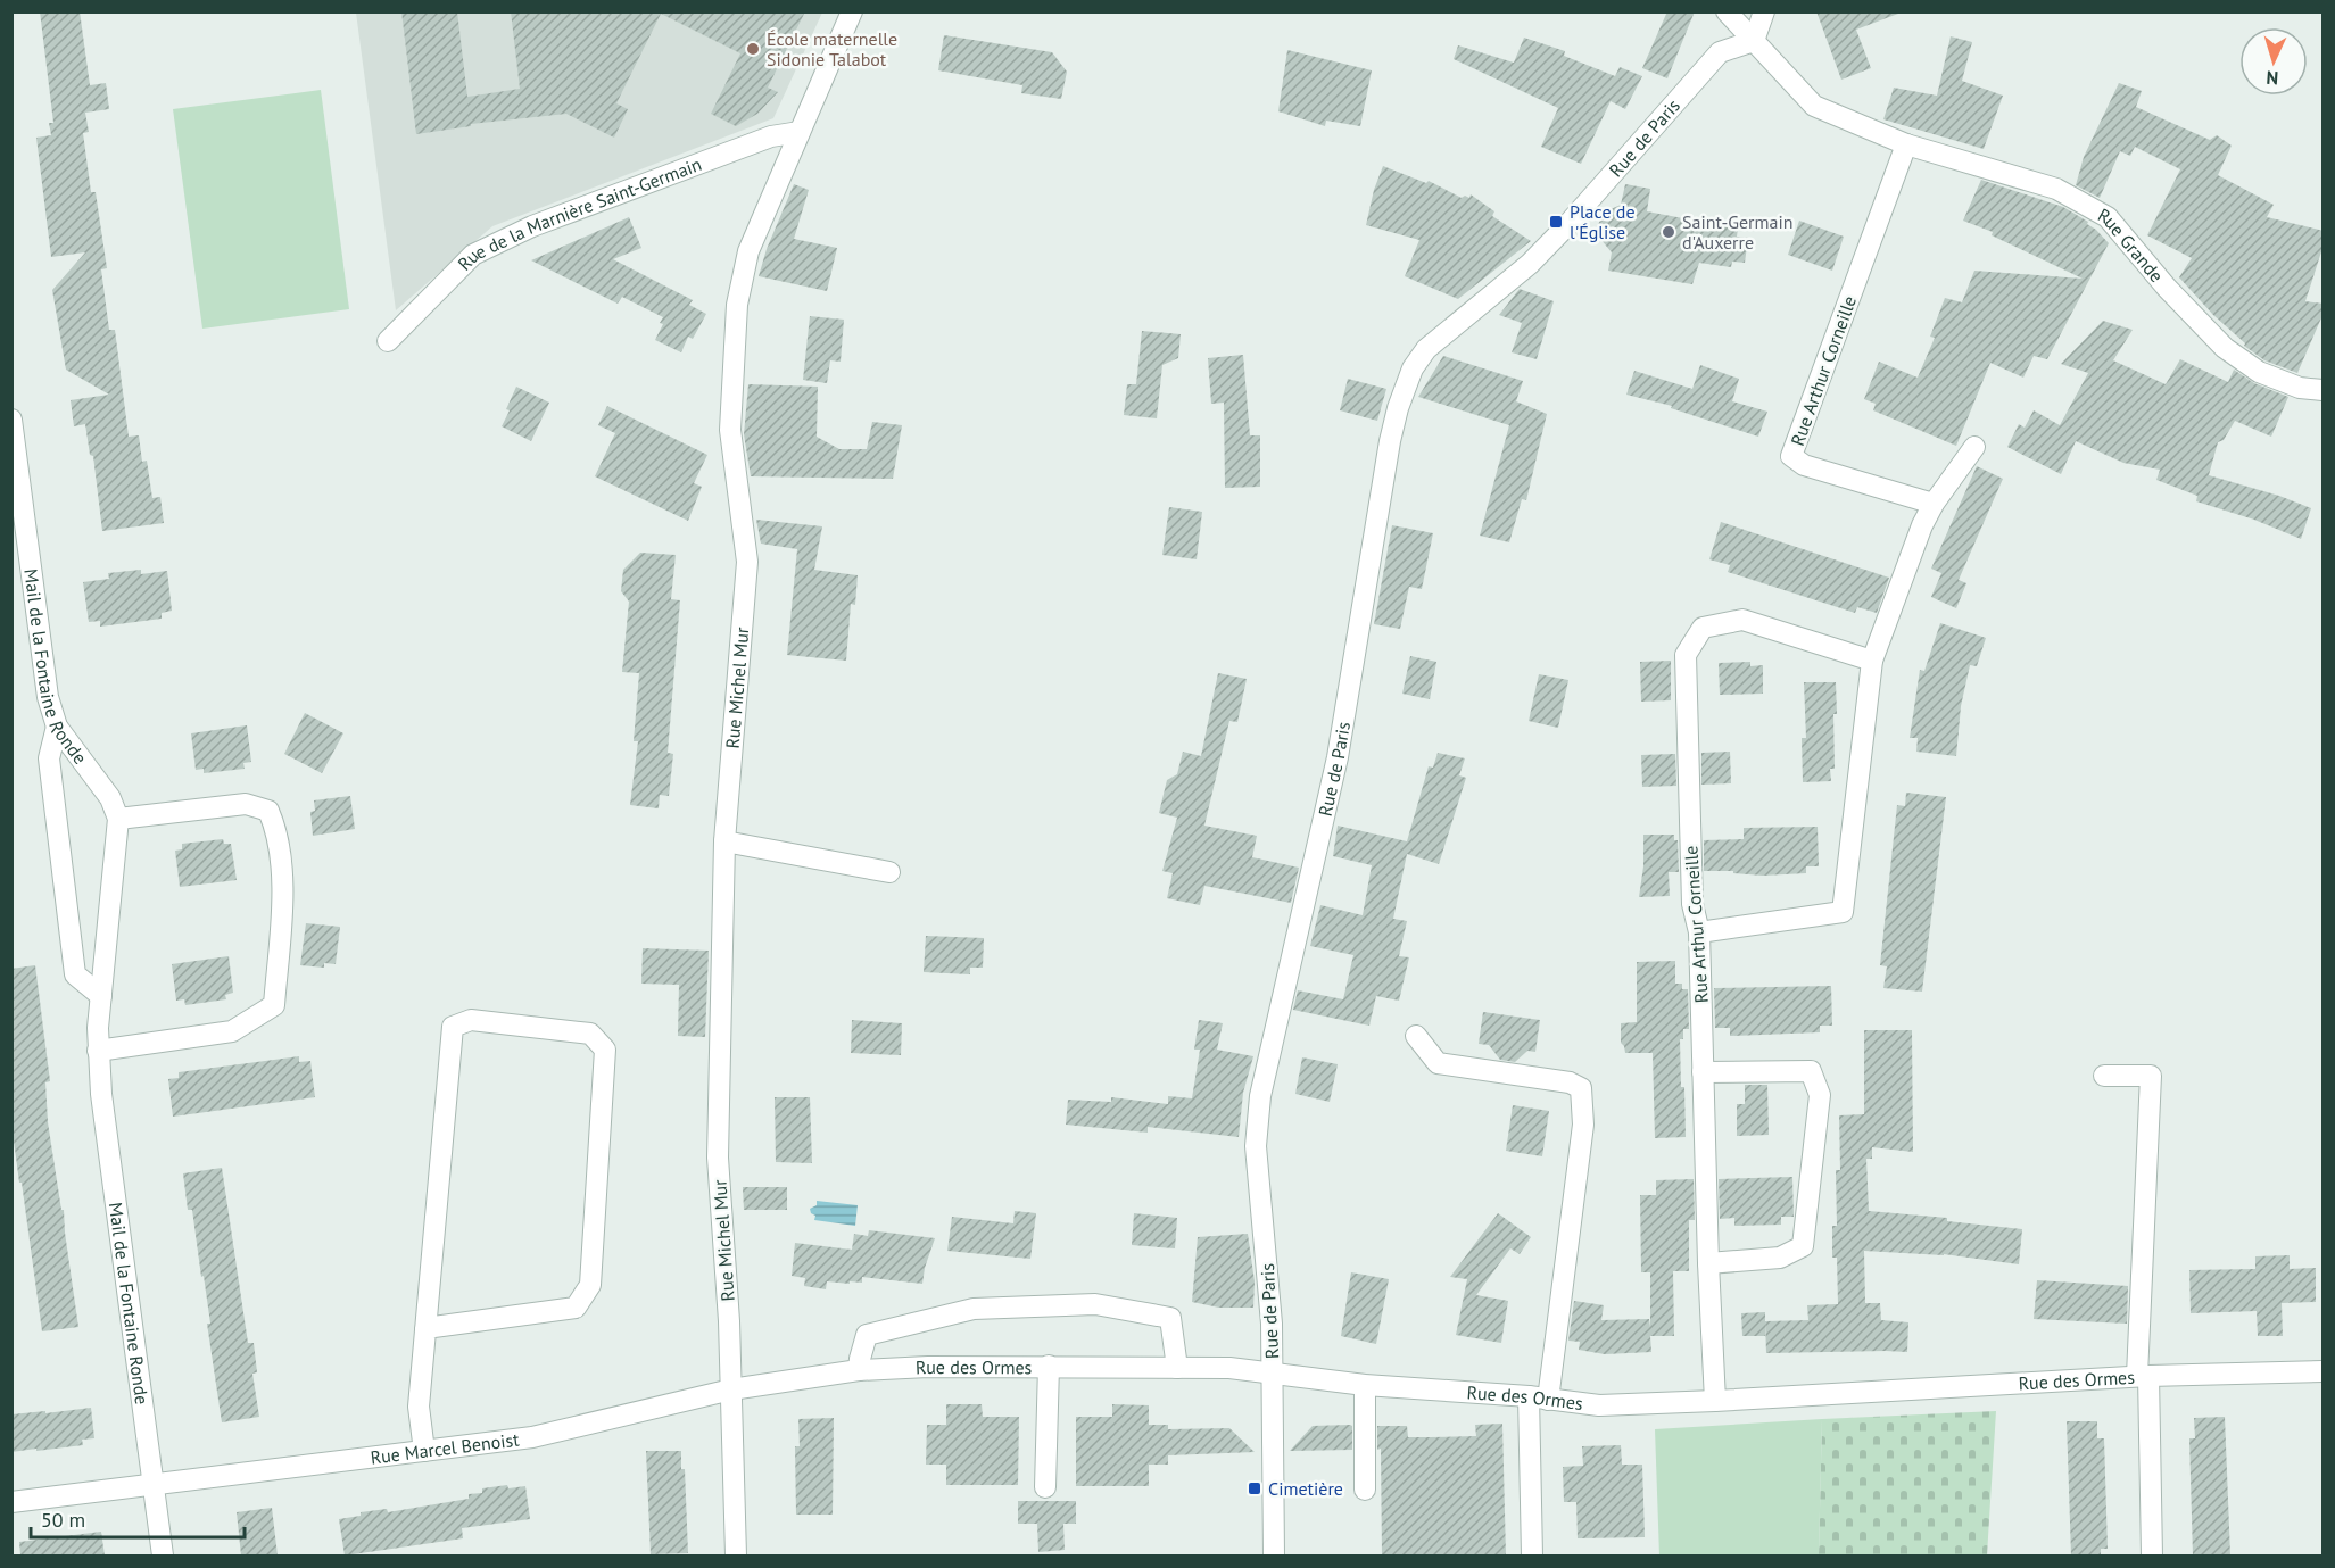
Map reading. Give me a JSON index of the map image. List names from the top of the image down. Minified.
{"streets":{"street":["Rue de Paris","Rue de la Marnière Saint-Germain","Rue Grande","Rue Arthur Corneille","Mail de la Fontaine Ronde","Rue Michel Mur","Rue des Ormes","Rue Marcel Benoist"]},"crossings":[["Rue de Paris","Rue des Ormes"],["Rue de la Marnière Saint-Germain","Rue Michel Mur"],["Rue Grande","Rue Arthur Corneille"],["Rue Arthur Corneille","Rue des Ormes"],["Mail de la Fontaine Ronde","Rue Marcel Benoist"],["Rue Michel Mur","Rue des Ormes"],["Rue Michel Mur","Rue Marcel Benoist"],["Rue des Ormes","Rue Marcel Benoist"]],"places":{"other":["École maternelle Sidonie Talabot","Saint-Germain d'Auxerre"],"transit":["Place de l'Église","Cimetière"]},"scale_bar":"50 m","north":"bottom"}
